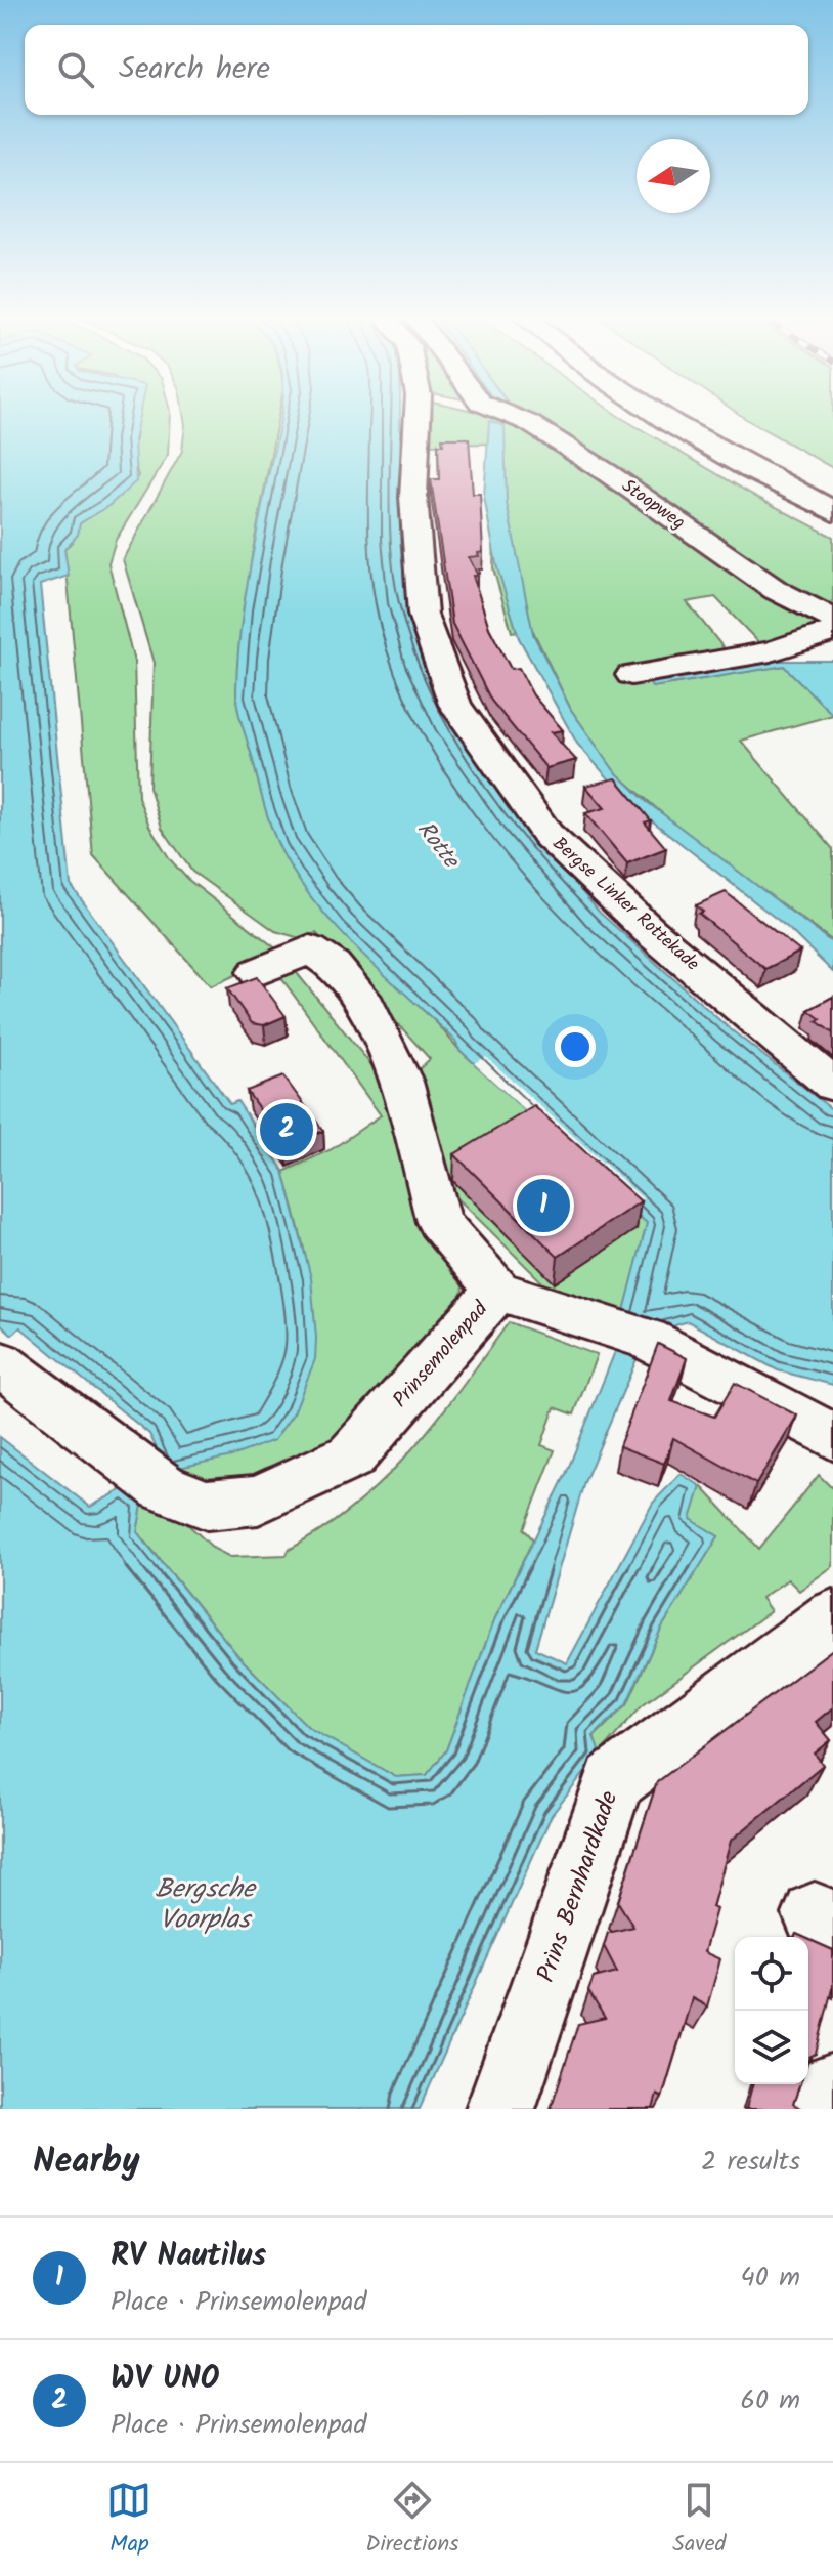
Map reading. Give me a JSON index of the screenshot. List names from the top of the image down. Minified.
{"streets":{"street":["Stoopweg","Bergse Linker Rottekade","Prinsemolenpad","Prins Bernhardkade"]},"water":["Rotte","Bergsche Voorplas"],"north":"left","page":{"search":"Search here","pins":["2","1"],"heading":["Nearby","2 results"],"list":[{"mark":"1","name":"RV Nautilus","note":"Place · Prinsemolenpad","value":"40 m"},{"mark":"2","name":"WV UNO","note":"Place · Prinsemolenpad","value":"60 m"}],"nav":["Map","Directions","Saved"]}}
